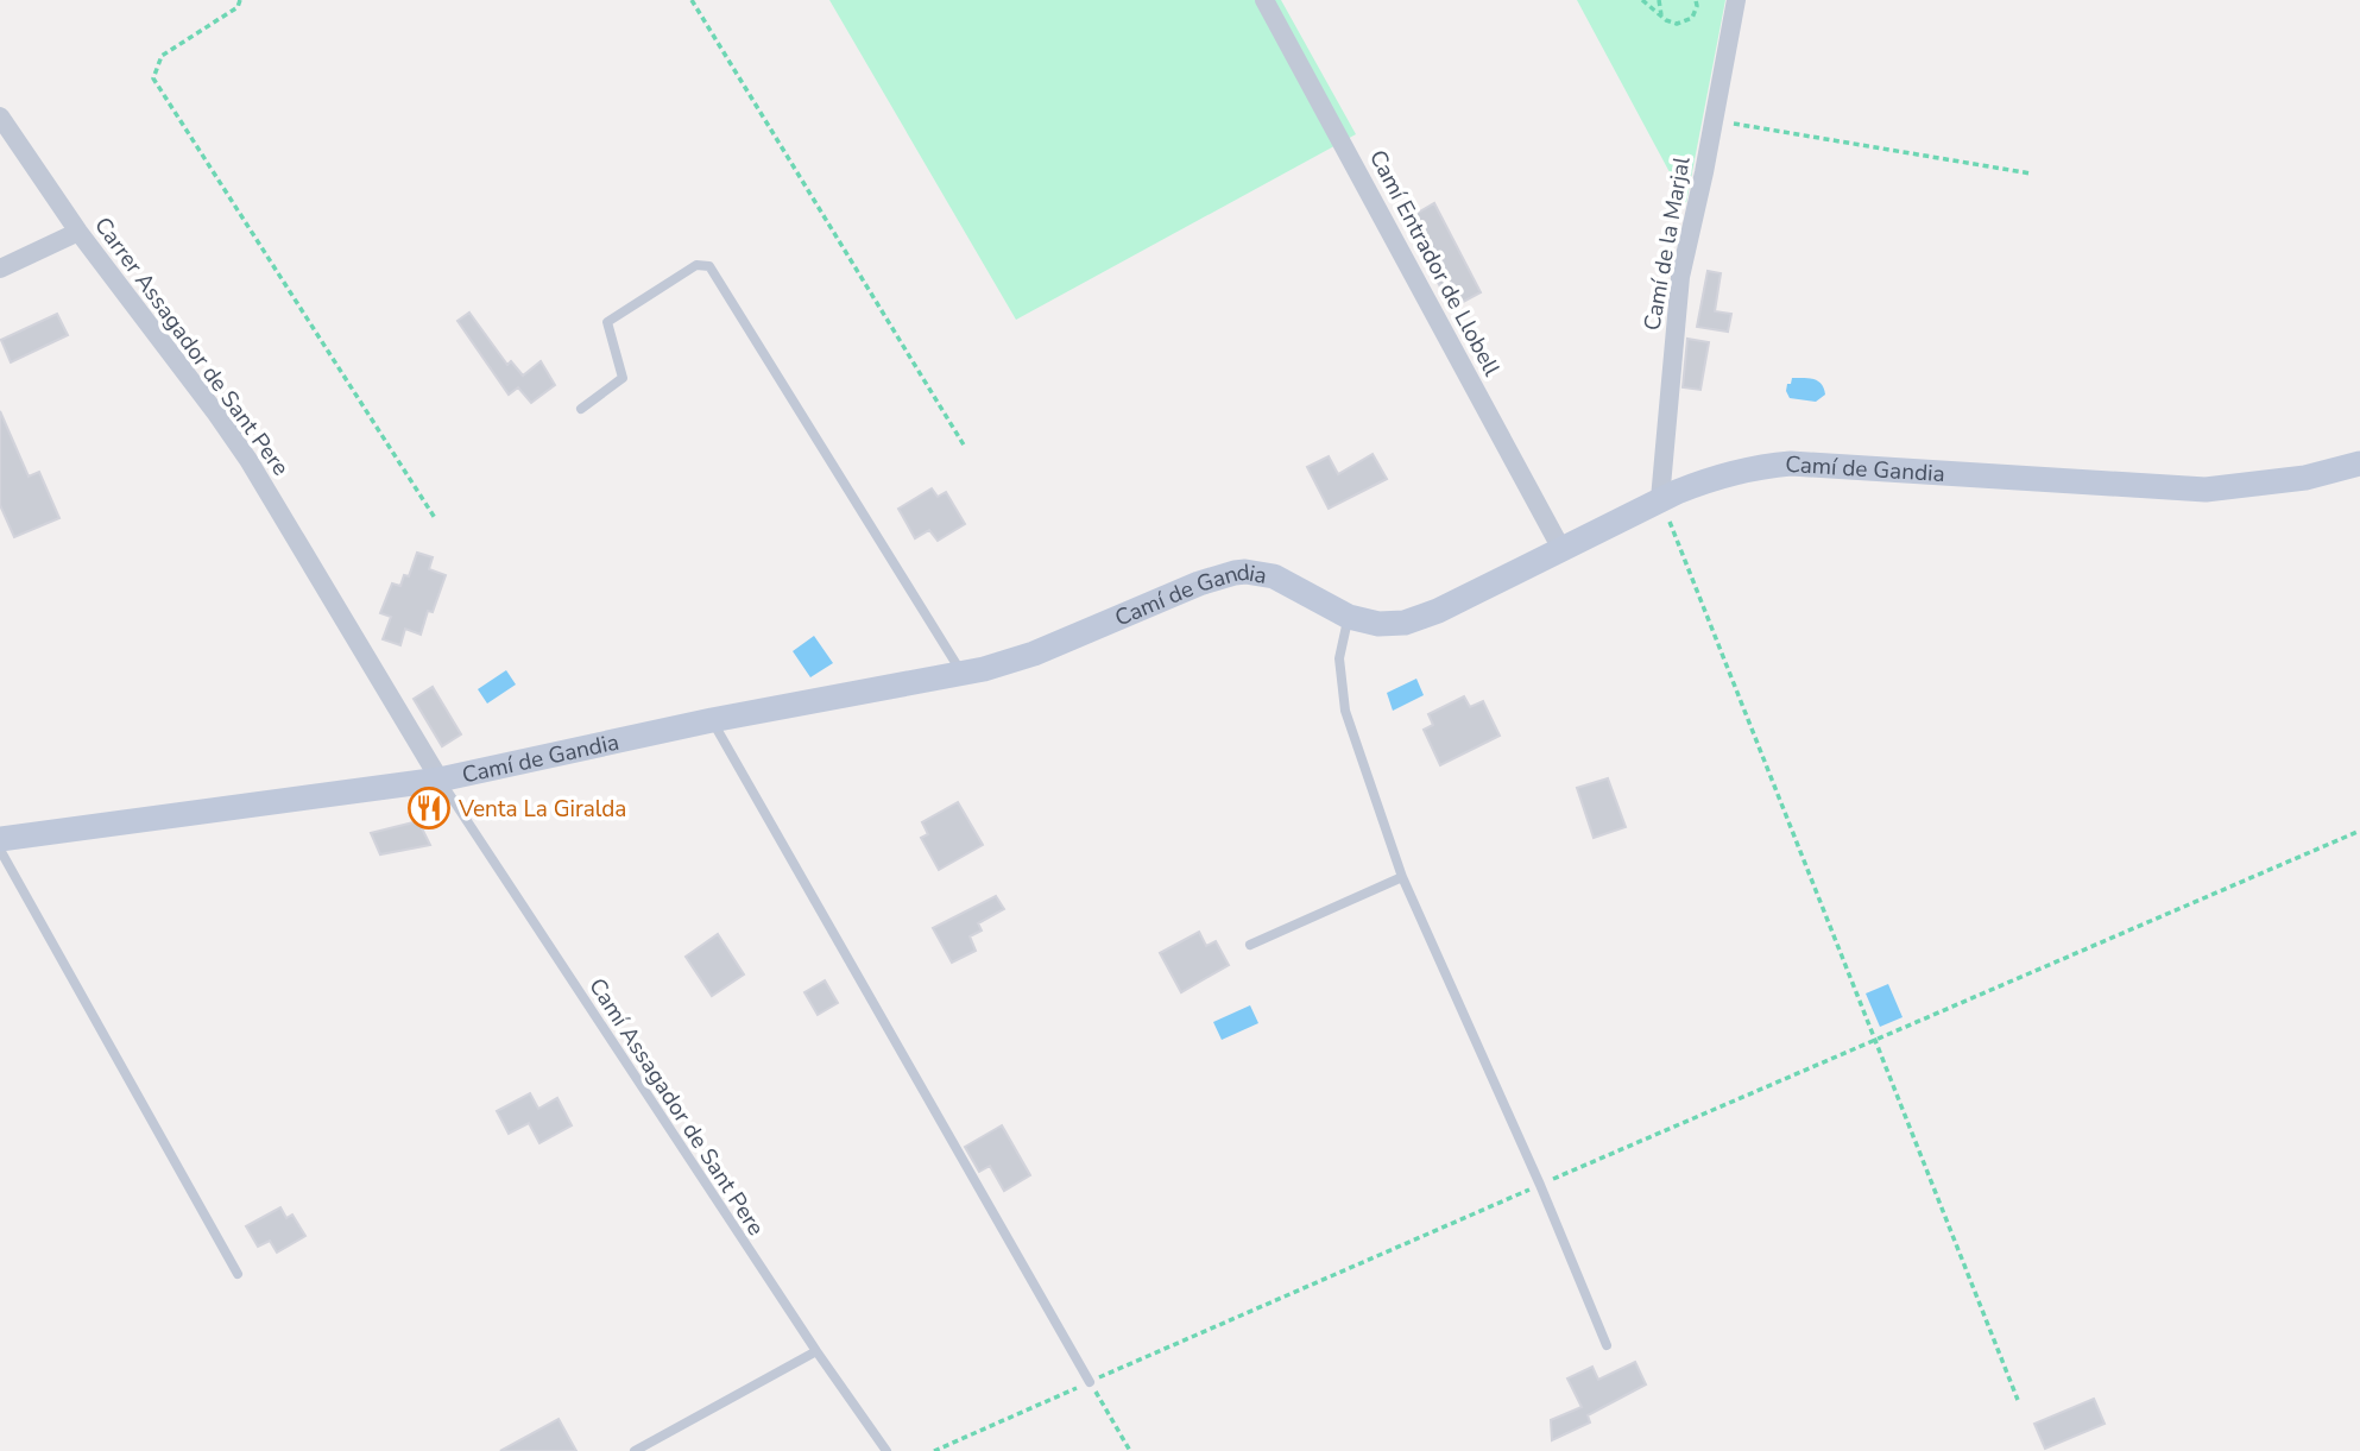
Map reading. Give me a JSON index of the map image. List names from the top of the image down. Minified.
{"streets":{"main road":["Camí de Gandia"],"street":["Camí de la Marjal","Camí Entrador de Llobell","Carrer Assagador de Sant Pere"],"lane":["Camí Assagador de Sant Pere"]},"crossings":[["Camí de la Marjal","Camí de Gandia"],["Camí Entrador de Llobell","Camí de Gandia"],["Carrer Assagador de Sant Pere","Camí de Gandia"],["Carrer Assagador de Sant Pere","Camí Assagador de Sant Pere"],["Camí de Gandia","Camí Assagador de Sant Pere"]],"places":{"restaurant":["Venta La Giralda"]}}
